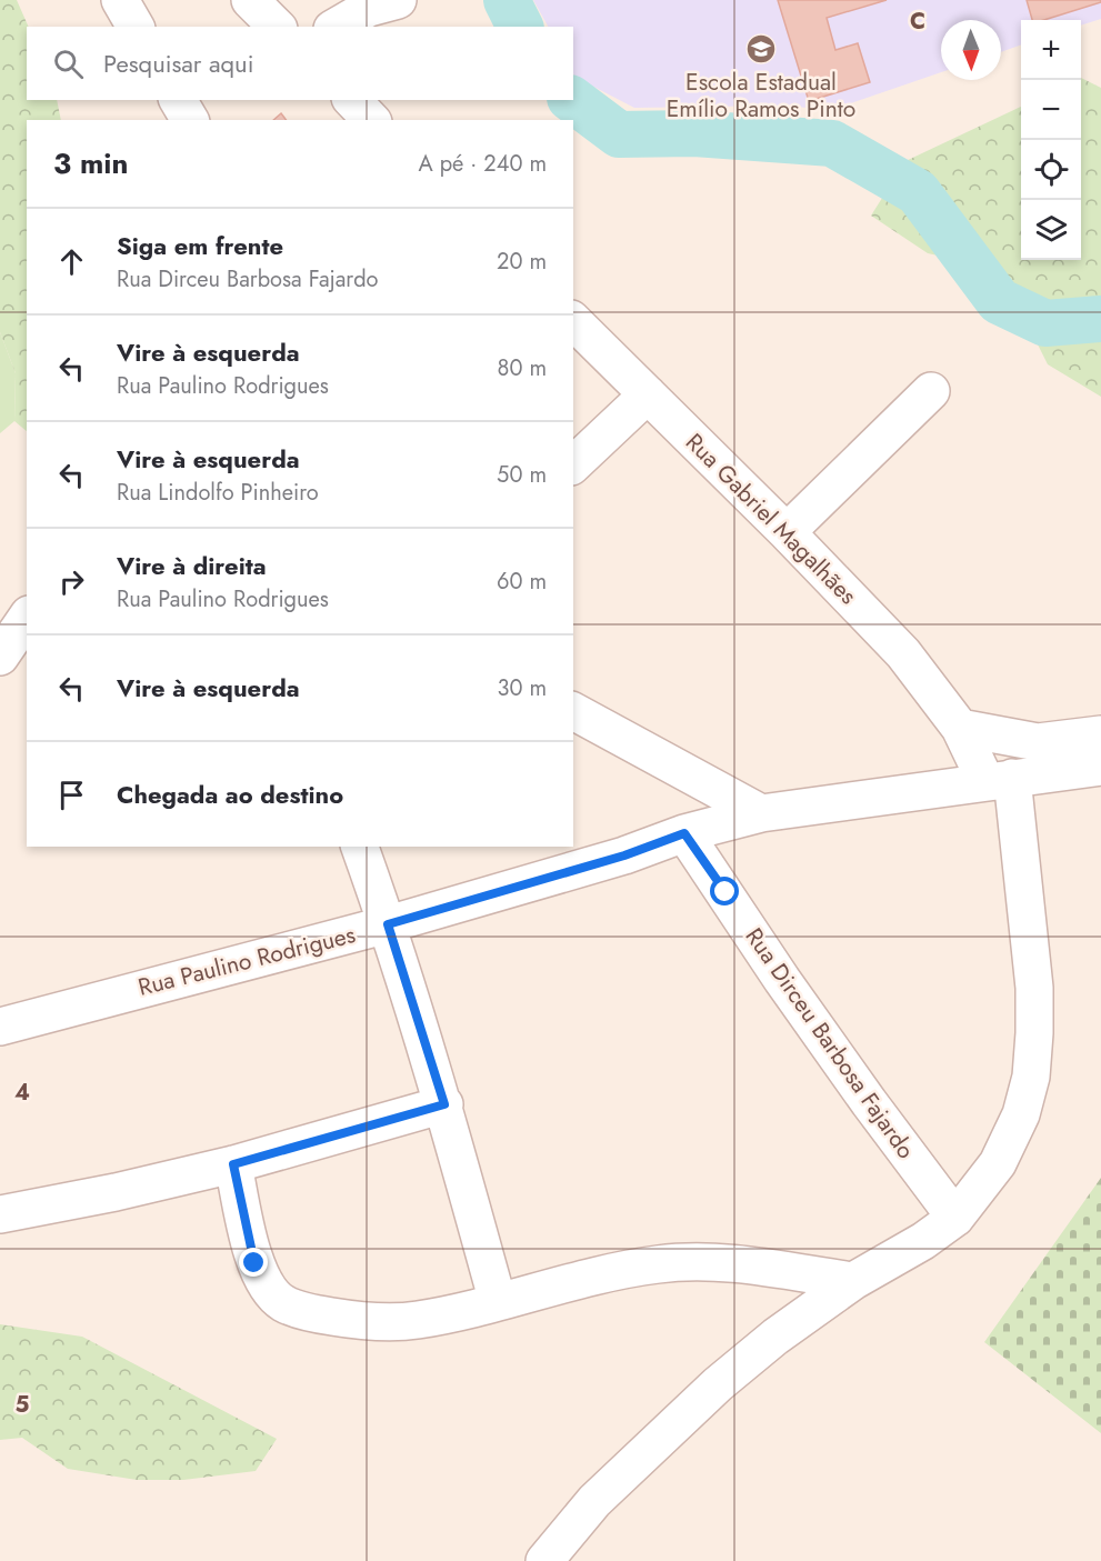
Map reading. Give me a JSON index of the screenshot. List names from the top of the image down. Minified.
{"streets":{"street":["Rua Gabriel Magalhães","Rua Paulino Rodrigues","Rua Dirceu Barbosa Fajardo"]},"crossings":[["Rua Gabriel Magalhães","Rua Paulino Rodrigues"],["Rua Gabriel Magalhães","Rua Dirceu Barbosa Fajardo"],["Rua Paulino Rodrigues","Rua Dirceu Barbosa Fajardo"]],"places":{"school or university":["Escola Estadual Emílio Ramos Pinto"]},"north":"bottom","page":{"map_buttons":["+","−"],"search":"Pesquisar aqui","heading":["3 min","A pé · 240 m"],"list":[["Siga em frente","Rua Dirceu Barbosa Fajardo","20 m"],["Vire à esquerda","Rua Paulino Rodrigues","80 m"],["Vire à esquerda","Rua Lindolfo Pinheiro","50 m"],["Vire à direita","Rua Paulino Rodrigues","60 m"],["Vire à esquerda","30 m"],"Chegada ao destino"]},"grid":{"columns":["C"],"rows":["4","5"]}}
